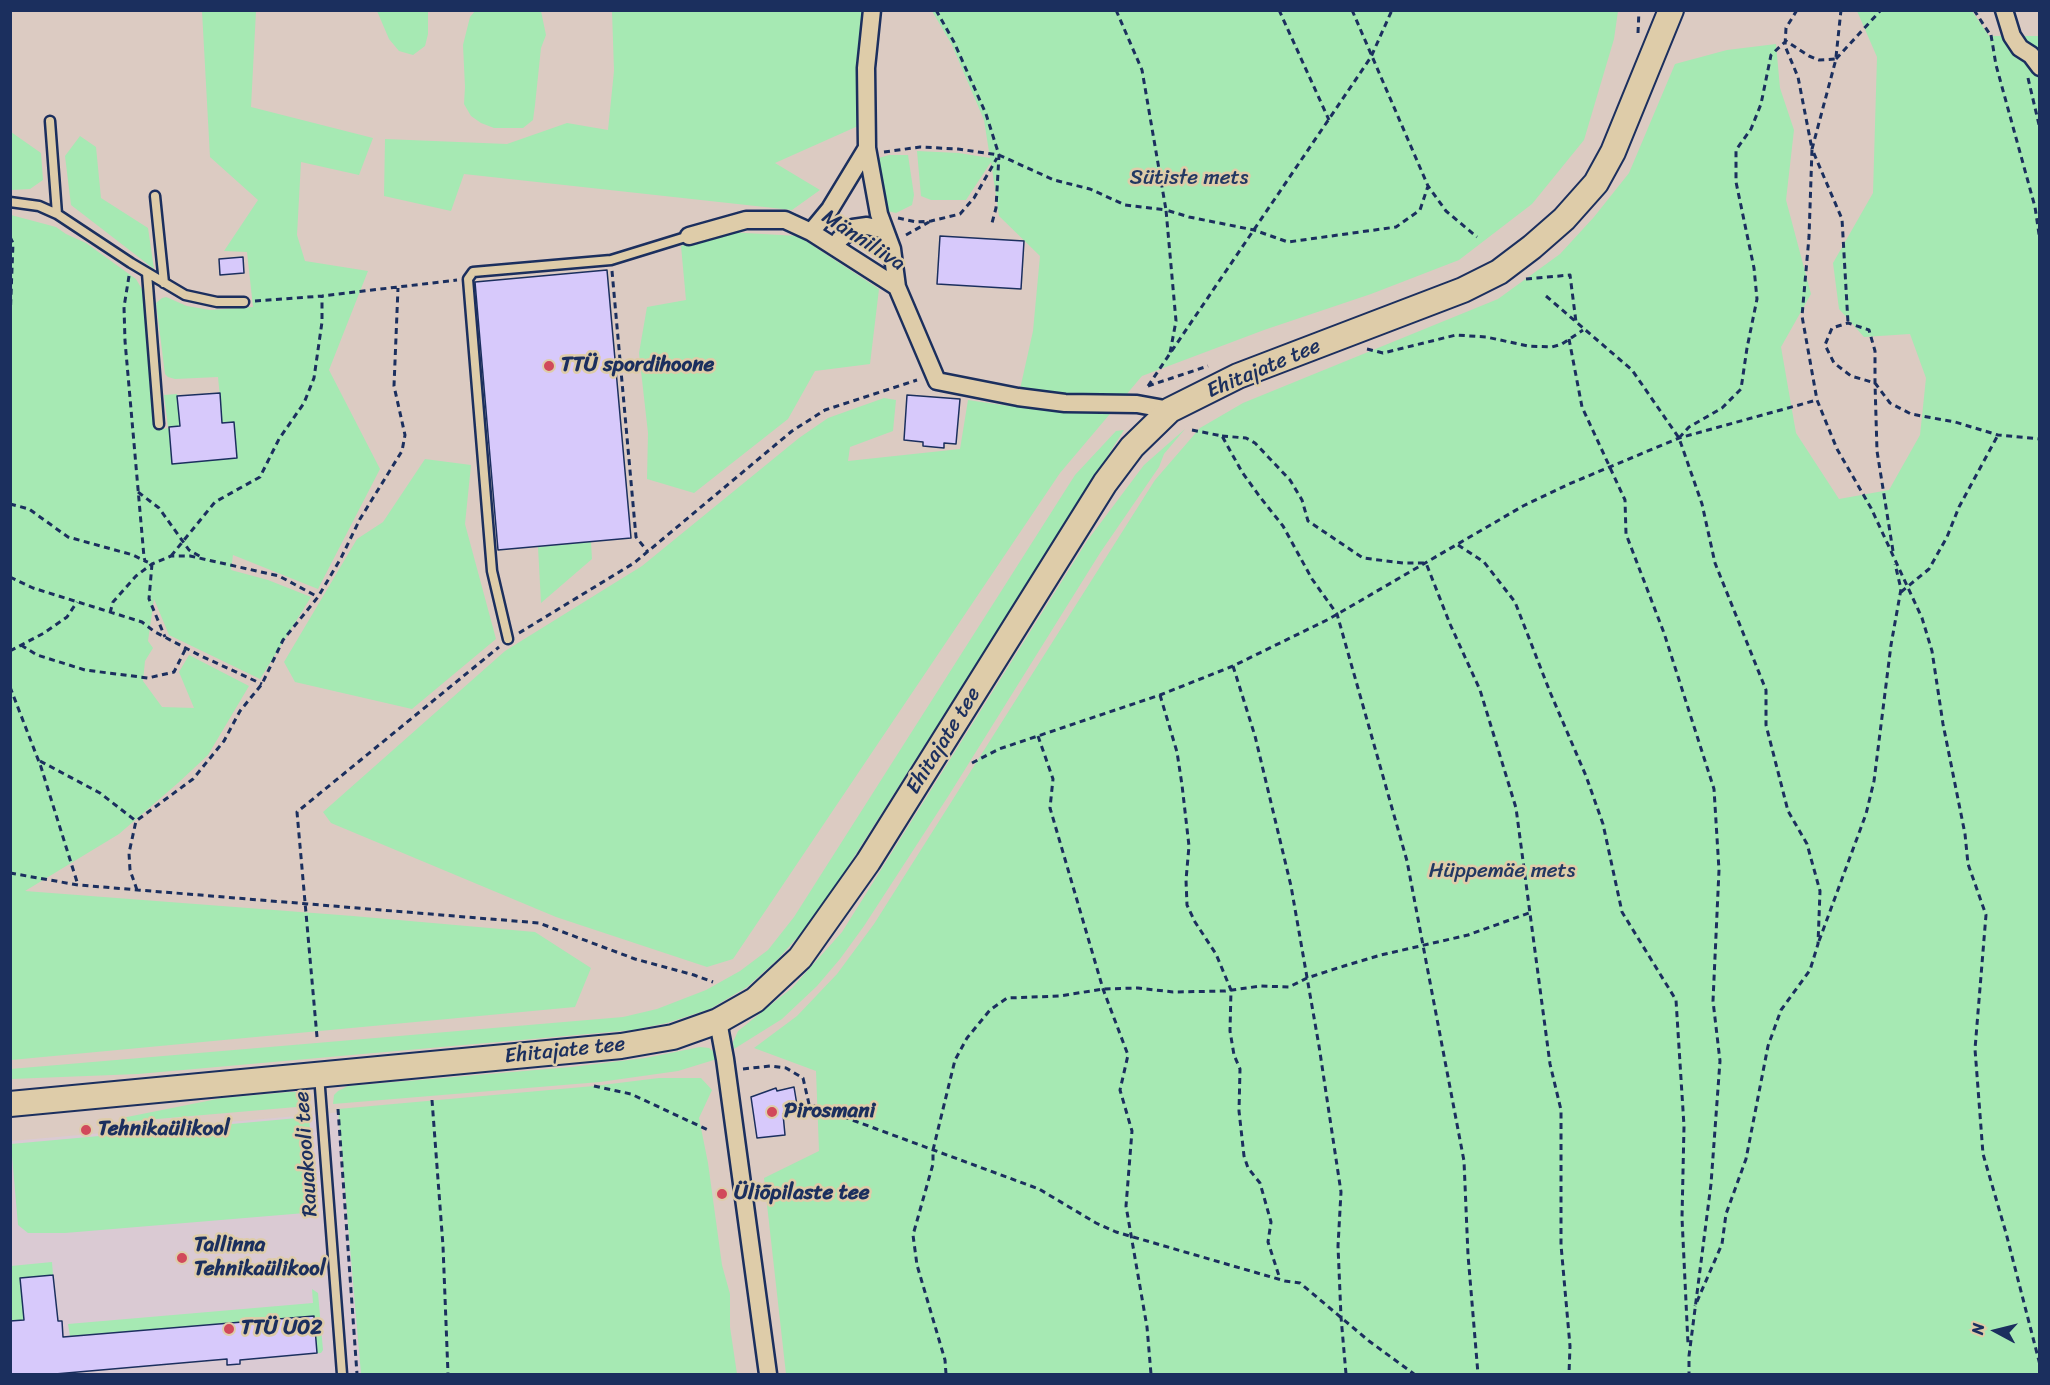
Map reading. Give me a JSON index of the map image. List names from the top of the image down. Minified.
{"streets":{"main road":["Ehitajate tee"],"street":["Männiliiva"],"lane":["Rauakooli tee"]},"crossings":[["Ehitajate tee","Rauakooli tee"]],"parks":["Sütiste mets","Hüppemäe mets"],"places":["TTÜ spordihoone","Pirosmani","Tehnikaülikool","Üliõpilaste tee","Tallinna Tehnikaülikool","TTÜ U02"],"north":"left"}
